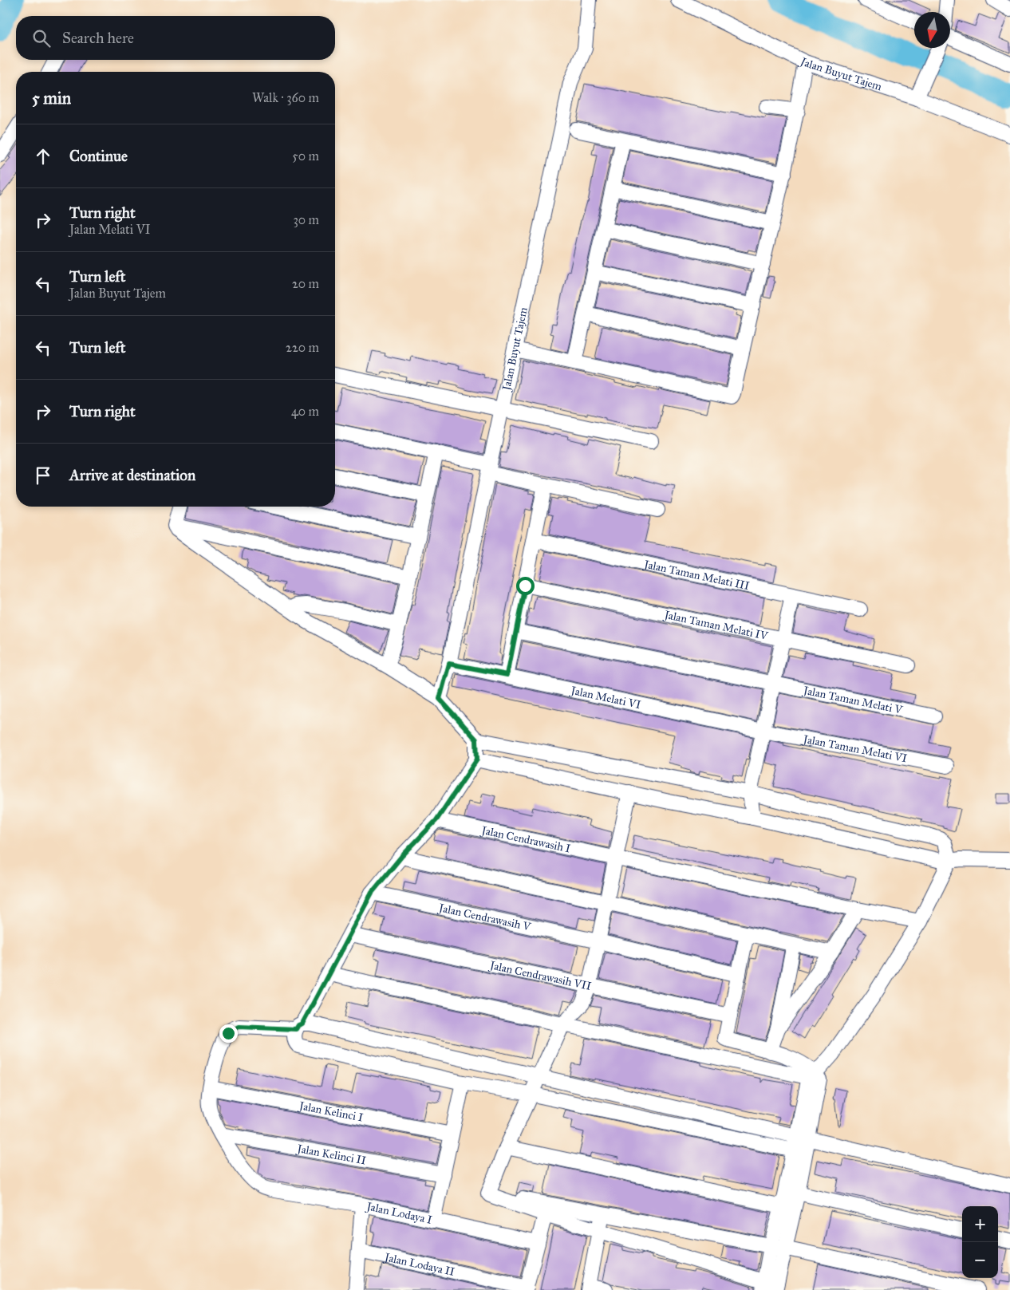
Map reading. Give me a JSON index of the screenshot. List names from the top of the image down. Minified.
{"streets":{"street":["Jalan Buyut Tajem","Jalan Taman Melati III","Jalan Taman Melati IV","Jalan Melati VI","Jalan Taman Melati V","Jalan Taman Melati VI","Jalan Cendrawasih I","Jalan Cendrawasih V","Jalan Cendrawasih VII","Jalan Kelinci I","Jalan Kelinci II","Jalan Lodaya I","Jalan Lodaya II"]},"crossings":[["Jalan Buyut Tajem","Jalan Melati VI"],["Jalan Melati VI","Jalan Taman Melati VI"],["Jalan Kelinci II","Jalan Lodaya I"]],"north":"bottom","page":{"search":"Search here","heading":["5 min","Walk · 360 m"],"list":[["Continue","50 m"],["Turn right","Jalan Melati VI","30 m"],["Turn left","Jalan Buyut Tajem","20 m"],["Turn left","220 m"],["Turn right","40 m"],"Arrive at destination"],"map_buttons":["+","−"]}}
